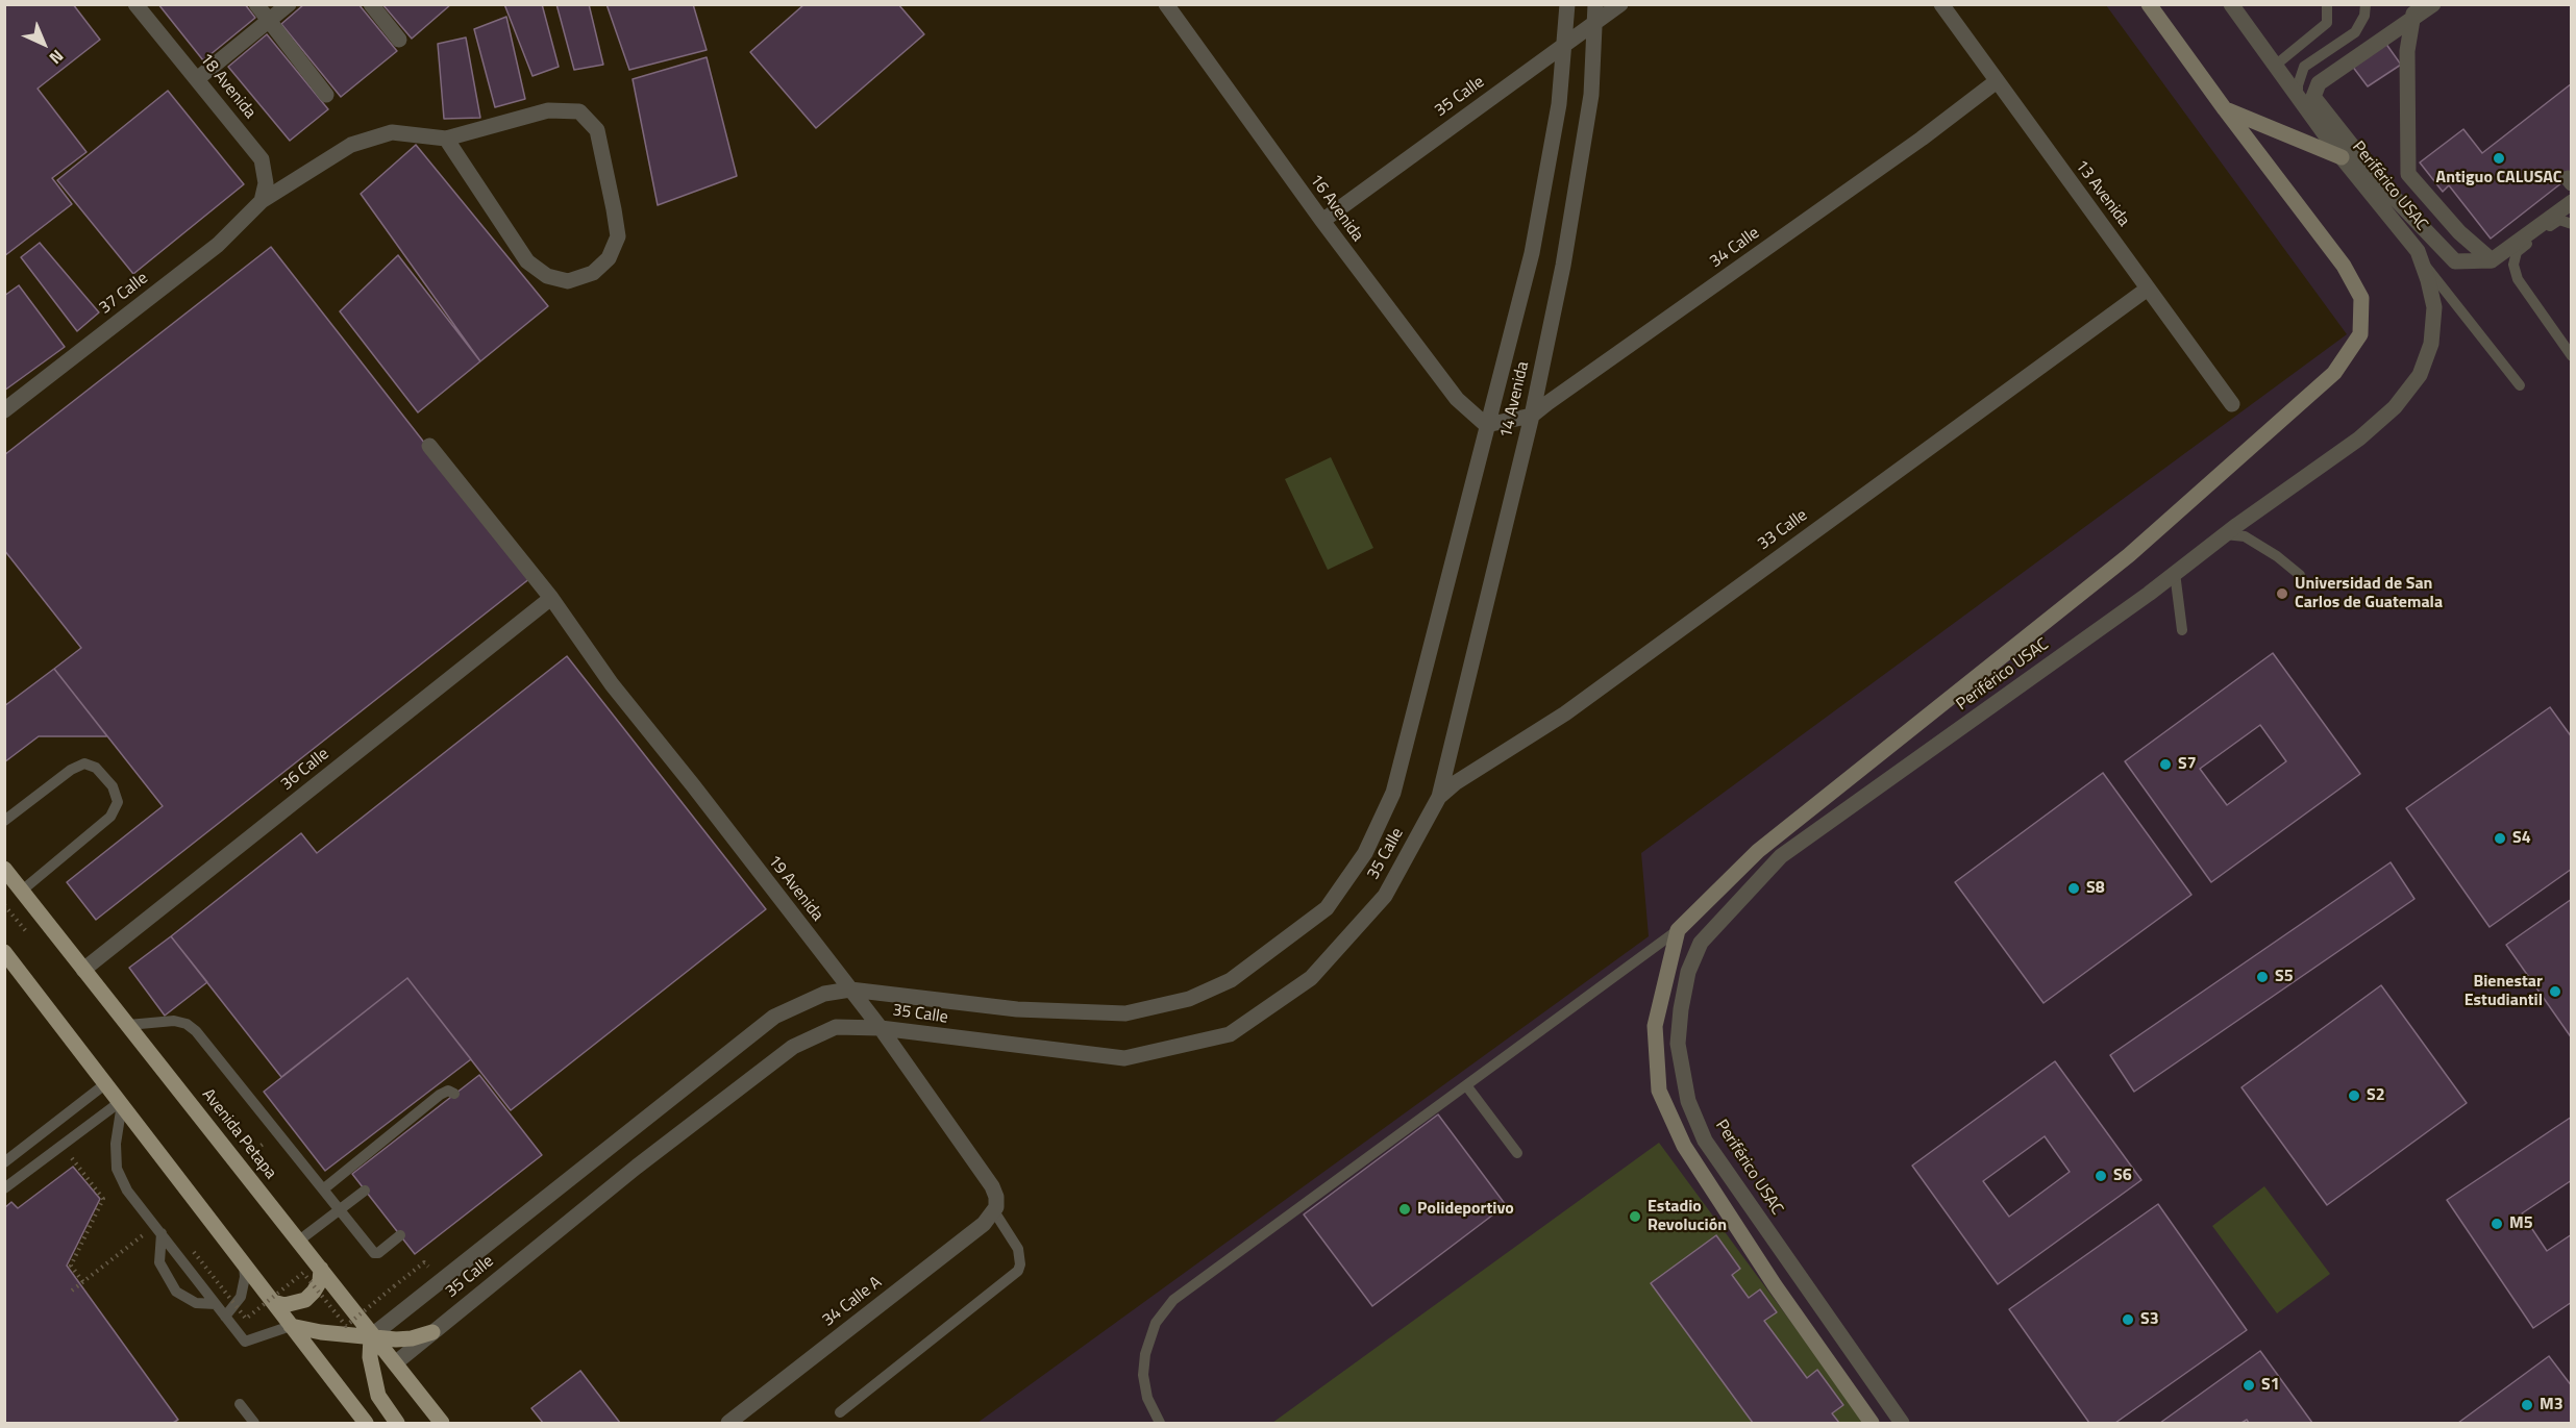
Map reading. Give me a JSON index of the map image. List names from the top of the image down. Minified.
{"streets":{"main road":["Avenida Petapa"],"street":["18 Avenida","35 Calle","Periférico USAC","13 Avenida","16 Avenida","34 Calle","37 Calle","14 Avenida","33 Calle","36 Calle","19 Avenida","34 Calle A"]},"crossings":[["18 Avenida","37 Calle"],["35 Calle","16 Avenida"],["35 Calle","14 Avenida"],["35 Calle","33 Calle"],["35 Calle","19 Avenida"],["35 Calle","Avenida Petapa"],["13 Avenida","34 Calle"],["13 Avenida","33 Calle"],["16 Avenida","34 Calle"],["16 Avenida","14 Avenida"],["34 Calle","14 Avenida"],["14 Avenida","33 Calle"],["36 Calle","19 Avenida"],["36 Calle","Avenida Petapa"],["19 Avenida","34 Calle A"]],"places":["Antiguo CALUSAC","Universidad de San Carlos de Guatemala","S7","S4","S8","S5","Bienestar Estudiantil","S2","S6","Polideportivo","Estadio Revolución","M5","S3","S1","M3"],"north":"bottom right"}
